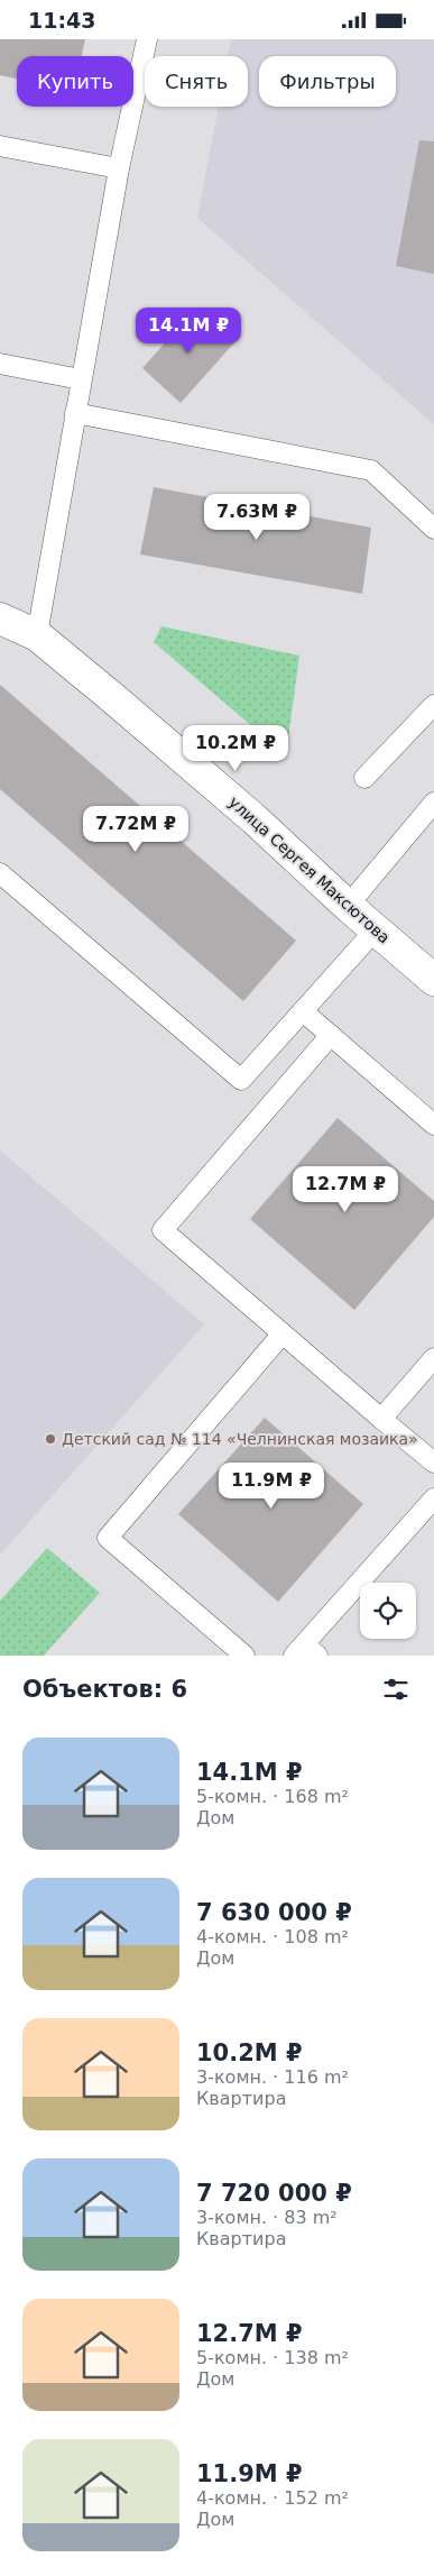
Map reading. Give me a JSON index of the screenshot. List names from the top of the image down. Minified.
{"streets":{"street":["улица Сергея Максютова"]},"places":["Детский сад № 114 «Челнинская мозаика»"],"page":{"status":"11:43","chip":["Купить","Снять","Фильтры"],"price":["14.1M ₽","7.63M ₽","10.2M ₽","7.72M ₽","12.7M ₽","11.9M ₽"],"heading":"Объектов: 6","list":[{"name":"14.1M ₽","note":"5-комн. · 168 m² · Дом"},{"name":"7 630 000 ₽","note":"4-комн. · 108 m² · Дом"},{"name":"10.2M ₽","note":"3-комн. · 116 m² · Квартира"},{"name":"7 720 000 ₽","note":"3-комн. · 83 m² · Квартира"},{"name":"12.7M ₽","note":"5-комн. · 138 m² · Дом"},{"name":"11.9M ₽","note":"4-комн. · 152 m² · Дом"}]}}
